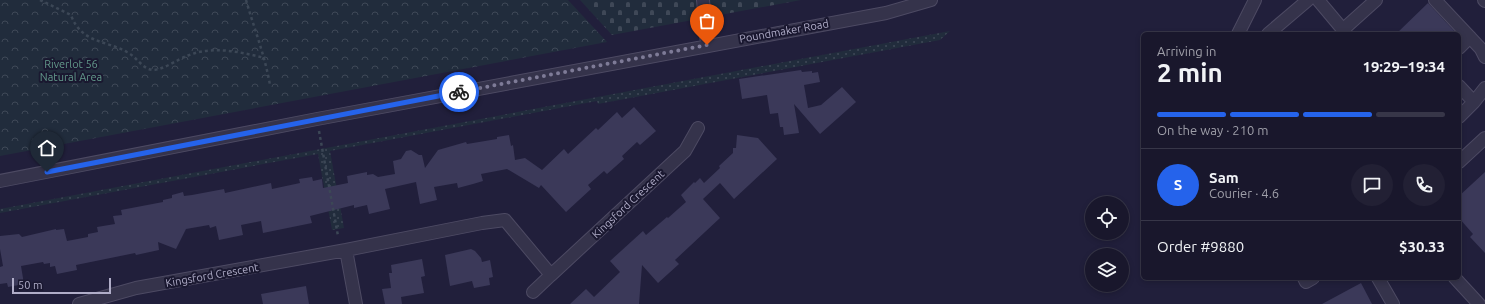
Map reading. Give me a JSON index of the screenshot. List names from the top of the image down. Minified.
{"streets":{"street":["Poundmaker Road","Kingsford Crescent"]},"parks":["Riverlot 56 Natural Area"],"scale_bar":"50 m","page":{"heading":["2 min","Arriving in","19:29–19:34"],"panel":["Sam","Courier · 4.6","Order #9880","$30.33"],"bar":"On the way · 210 m","round":"S","scale":"50 m"}}
